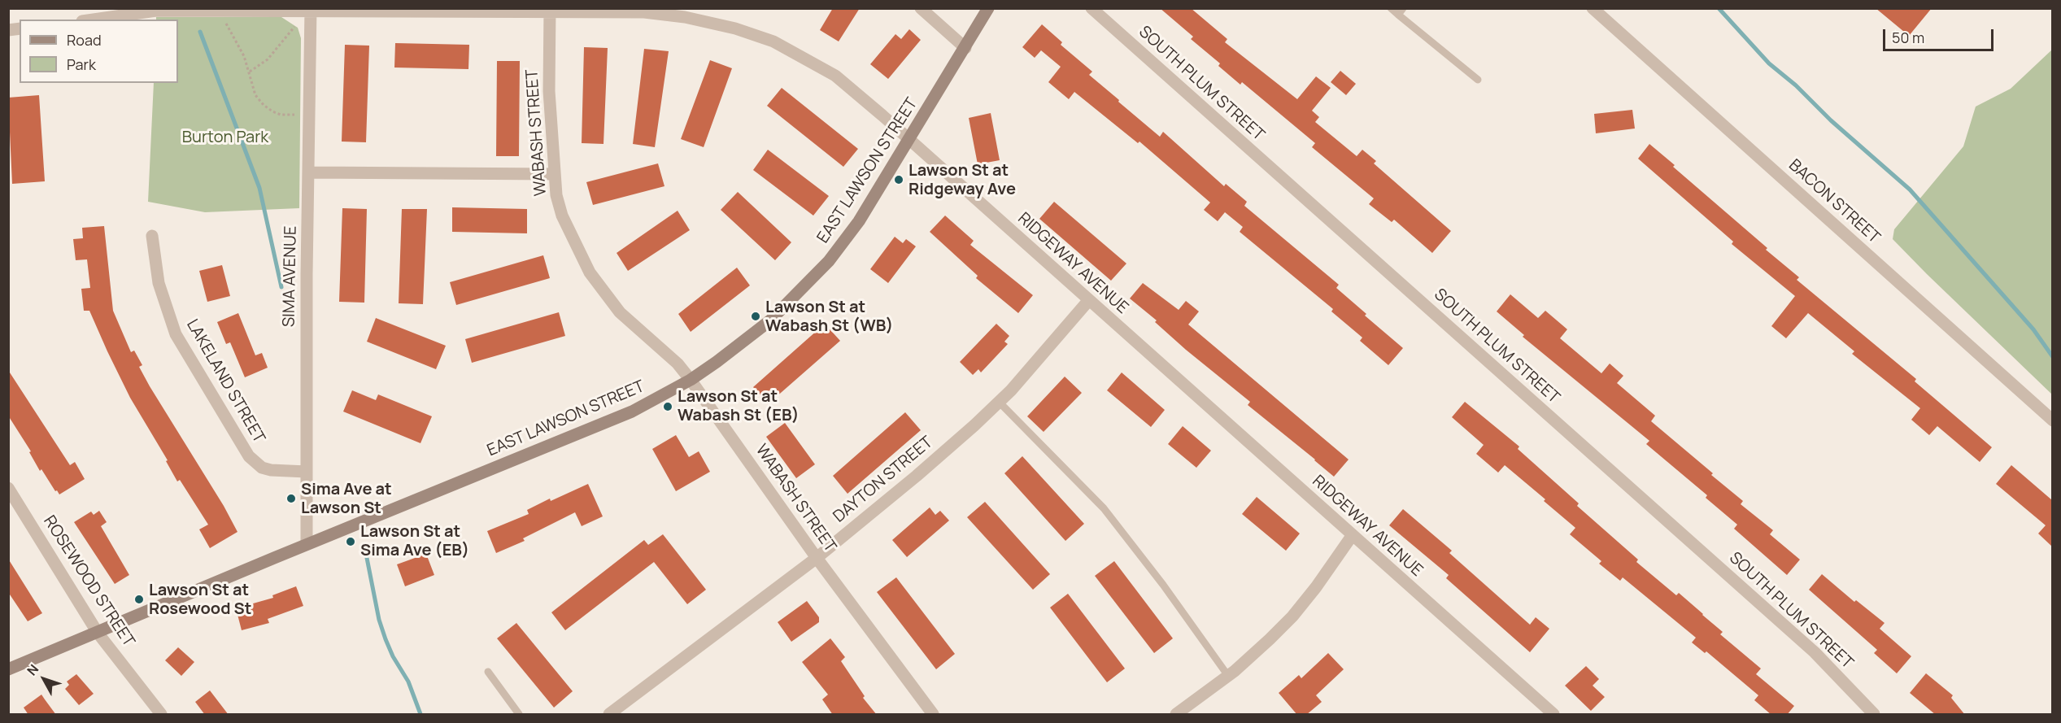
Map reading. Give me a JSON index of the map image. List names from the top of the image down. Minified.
{"streets":{"street":["SOUTH PLUM STREET","WABASH STREET","EAST LAWSON STREET","BACON STREET","RIDGEWAY AVENUE","SIMA AVENUE","LAKELAND STREET","DAYTON STREET","ROSEWOOD STREET"]},"crossings":[["WABASH STREET","EAST LAWSON STREET"],["WABASH STREET","RIDGEWAY AVENUE"],["WABASH STREET","DAYTON STREET"],["EAST LAWSON STREET","RIDGEWAY AVENUE"],["EAST LAWSON STREET","SIMA AVENUE"],["EAST LAWSON STREET","ROSEWOOD STREET"],["RIDGEWAY AVENUE","SIMA AVENUE"],["RIDGEWAY AVENUE","DAYTON STREET"],["SIMA AVENUE","LAKELAND STREET"]],"parks":["Burton Park"],"places":["Lawson St at Ridgeway Ave","Lawson St at Wabash St (WB)","Lawson St at Wabash St (EB)","Sima Ave at Lawson St","Lawson St at Sima Ave (EB)","Lawson St at Rosewood St"],"legend":["Road","Park"],"scale_bar":"50 m","north":"top left"}
